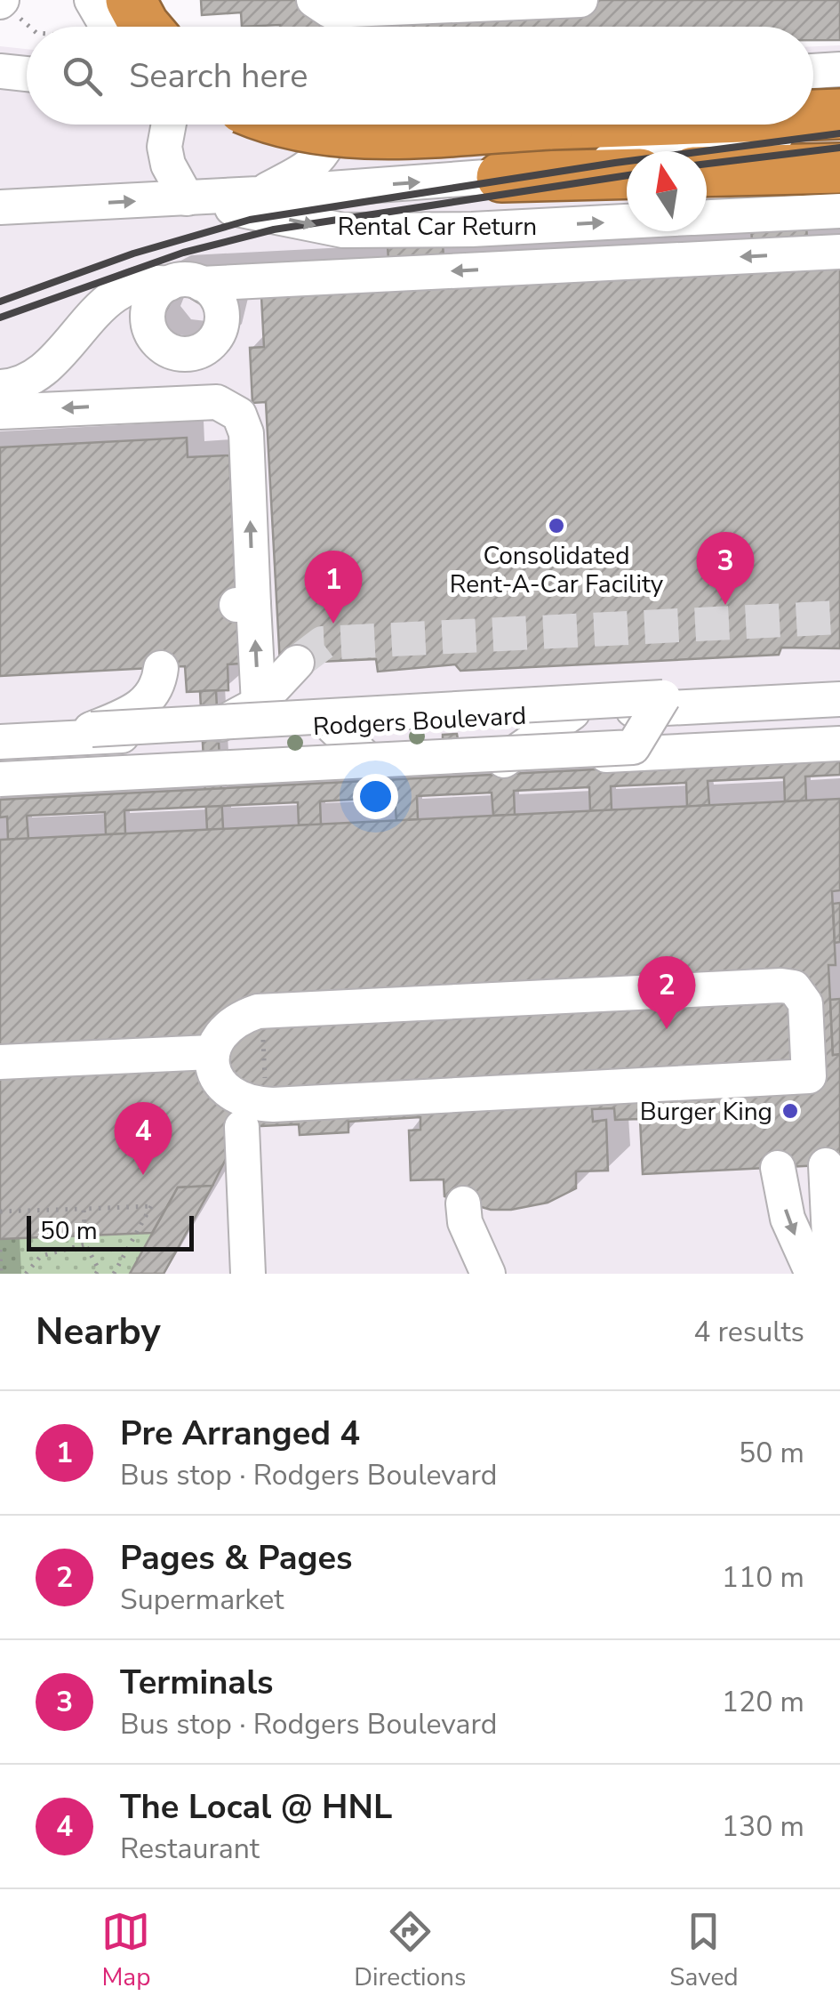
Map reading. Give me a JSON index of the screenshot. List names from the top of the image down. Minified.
{"streets":{"street":["Rental Car Return","Rodgers Boulevard"]},"places":["Consolidated Rent-A-Car Facility","Burger King"],"scale_bar":"50 m","north":"top","page":{"search":"Search here","pins":["3","1","2","4"],"scale":"50 m","heading":["Nearby","4 results"],"list":[{"mark":"1","name":"Pre Arranged 4","note":"Bus stop · Rodgers Boulevard","value":"50 m"},{"mark":"2","name":"Pages & Pages","note":"Supermarket","value":"110 m"},{"mark":"3","name":"Terminals","note":"Bus stop · Rodgers Boulevard","value":"120 m"},{"mark":"4","name":"The Local @ HNL","note":"Restaurant","value":"130 m"}],"nav":["Map","Directions","Saved"]}}
